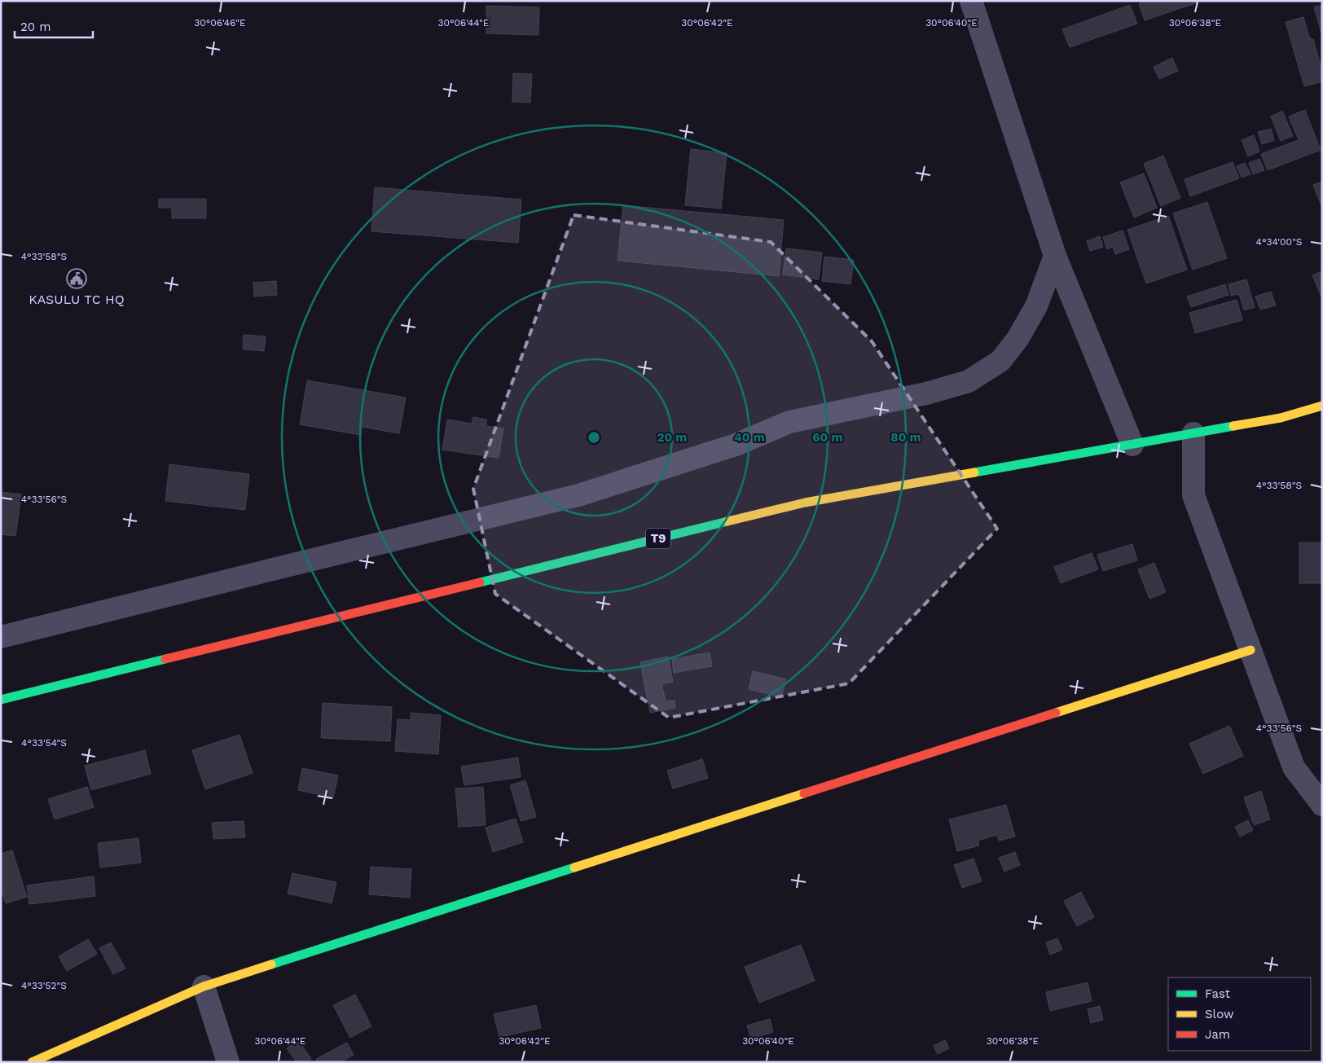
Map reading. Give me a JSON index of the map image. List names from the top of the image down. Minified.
{"streets":{"main road":["T9"]},"places":{"public building":["KASULU TC HQ"]},"legend":["Fast","Slow","Jam"],"scale_bar":"20 m","coordinates":["30°06'46\"E","30°06'44\"E","30°06'42\"E","30°06'40\"E","30°06'38\"E","4°34'00\"S","4°33'58\"S","4°33'56\"S","4°33'54\"S","4°33'52\"S"],"rings":["20 m","40 m","60 m","80 m"]}
